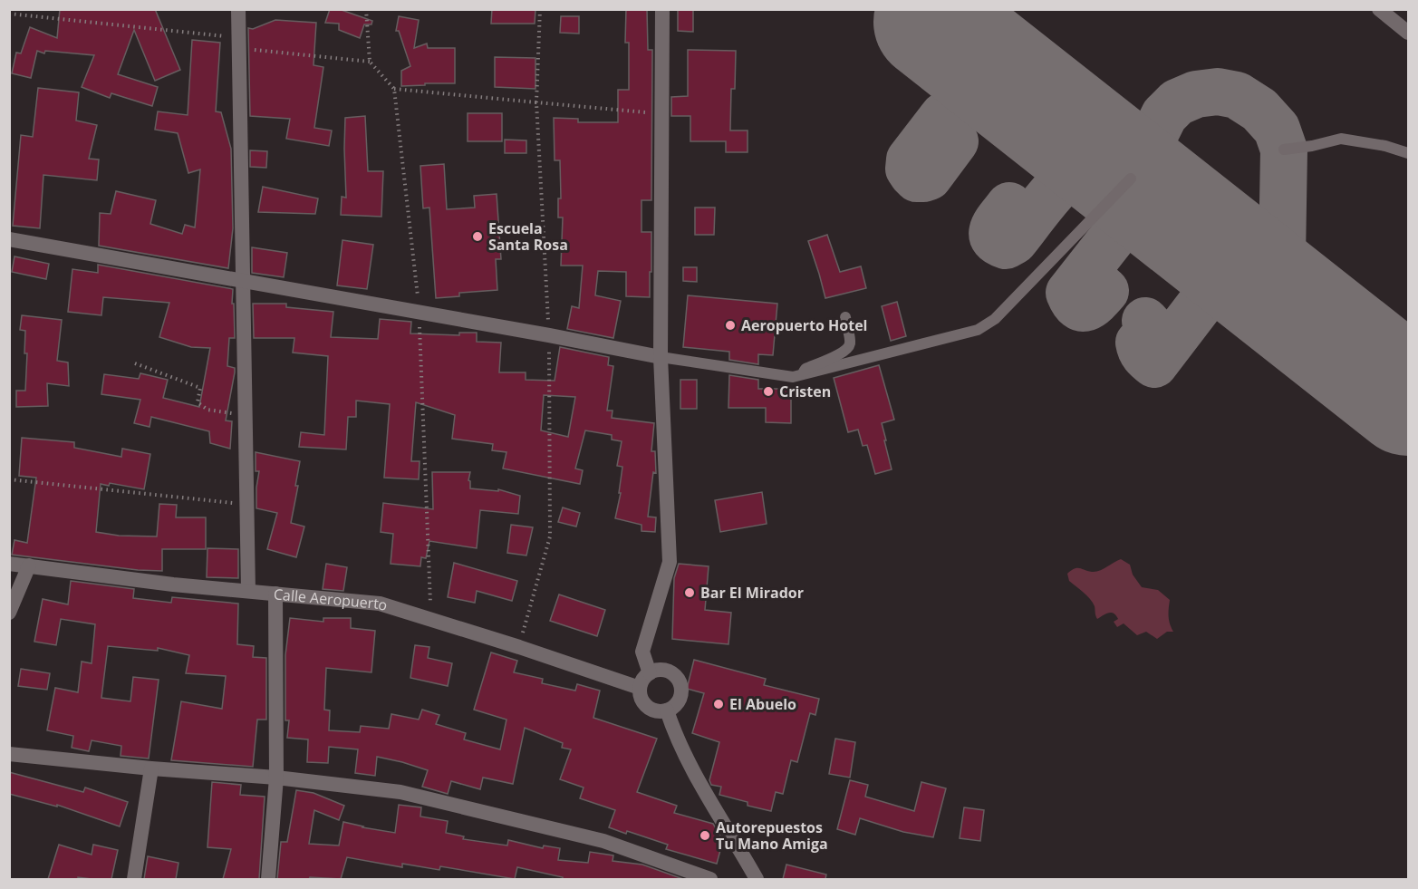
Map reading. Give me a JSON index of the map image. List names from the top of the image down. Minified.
{"streets":{"street":["Calle Aeropuerto"]},"places":["Escuela Santa Rosa","Aeropuerto Hotel","Cristen","Bar El Mirador","El Abuelo","Autorepuestos Tu Mano Amiga"]}
